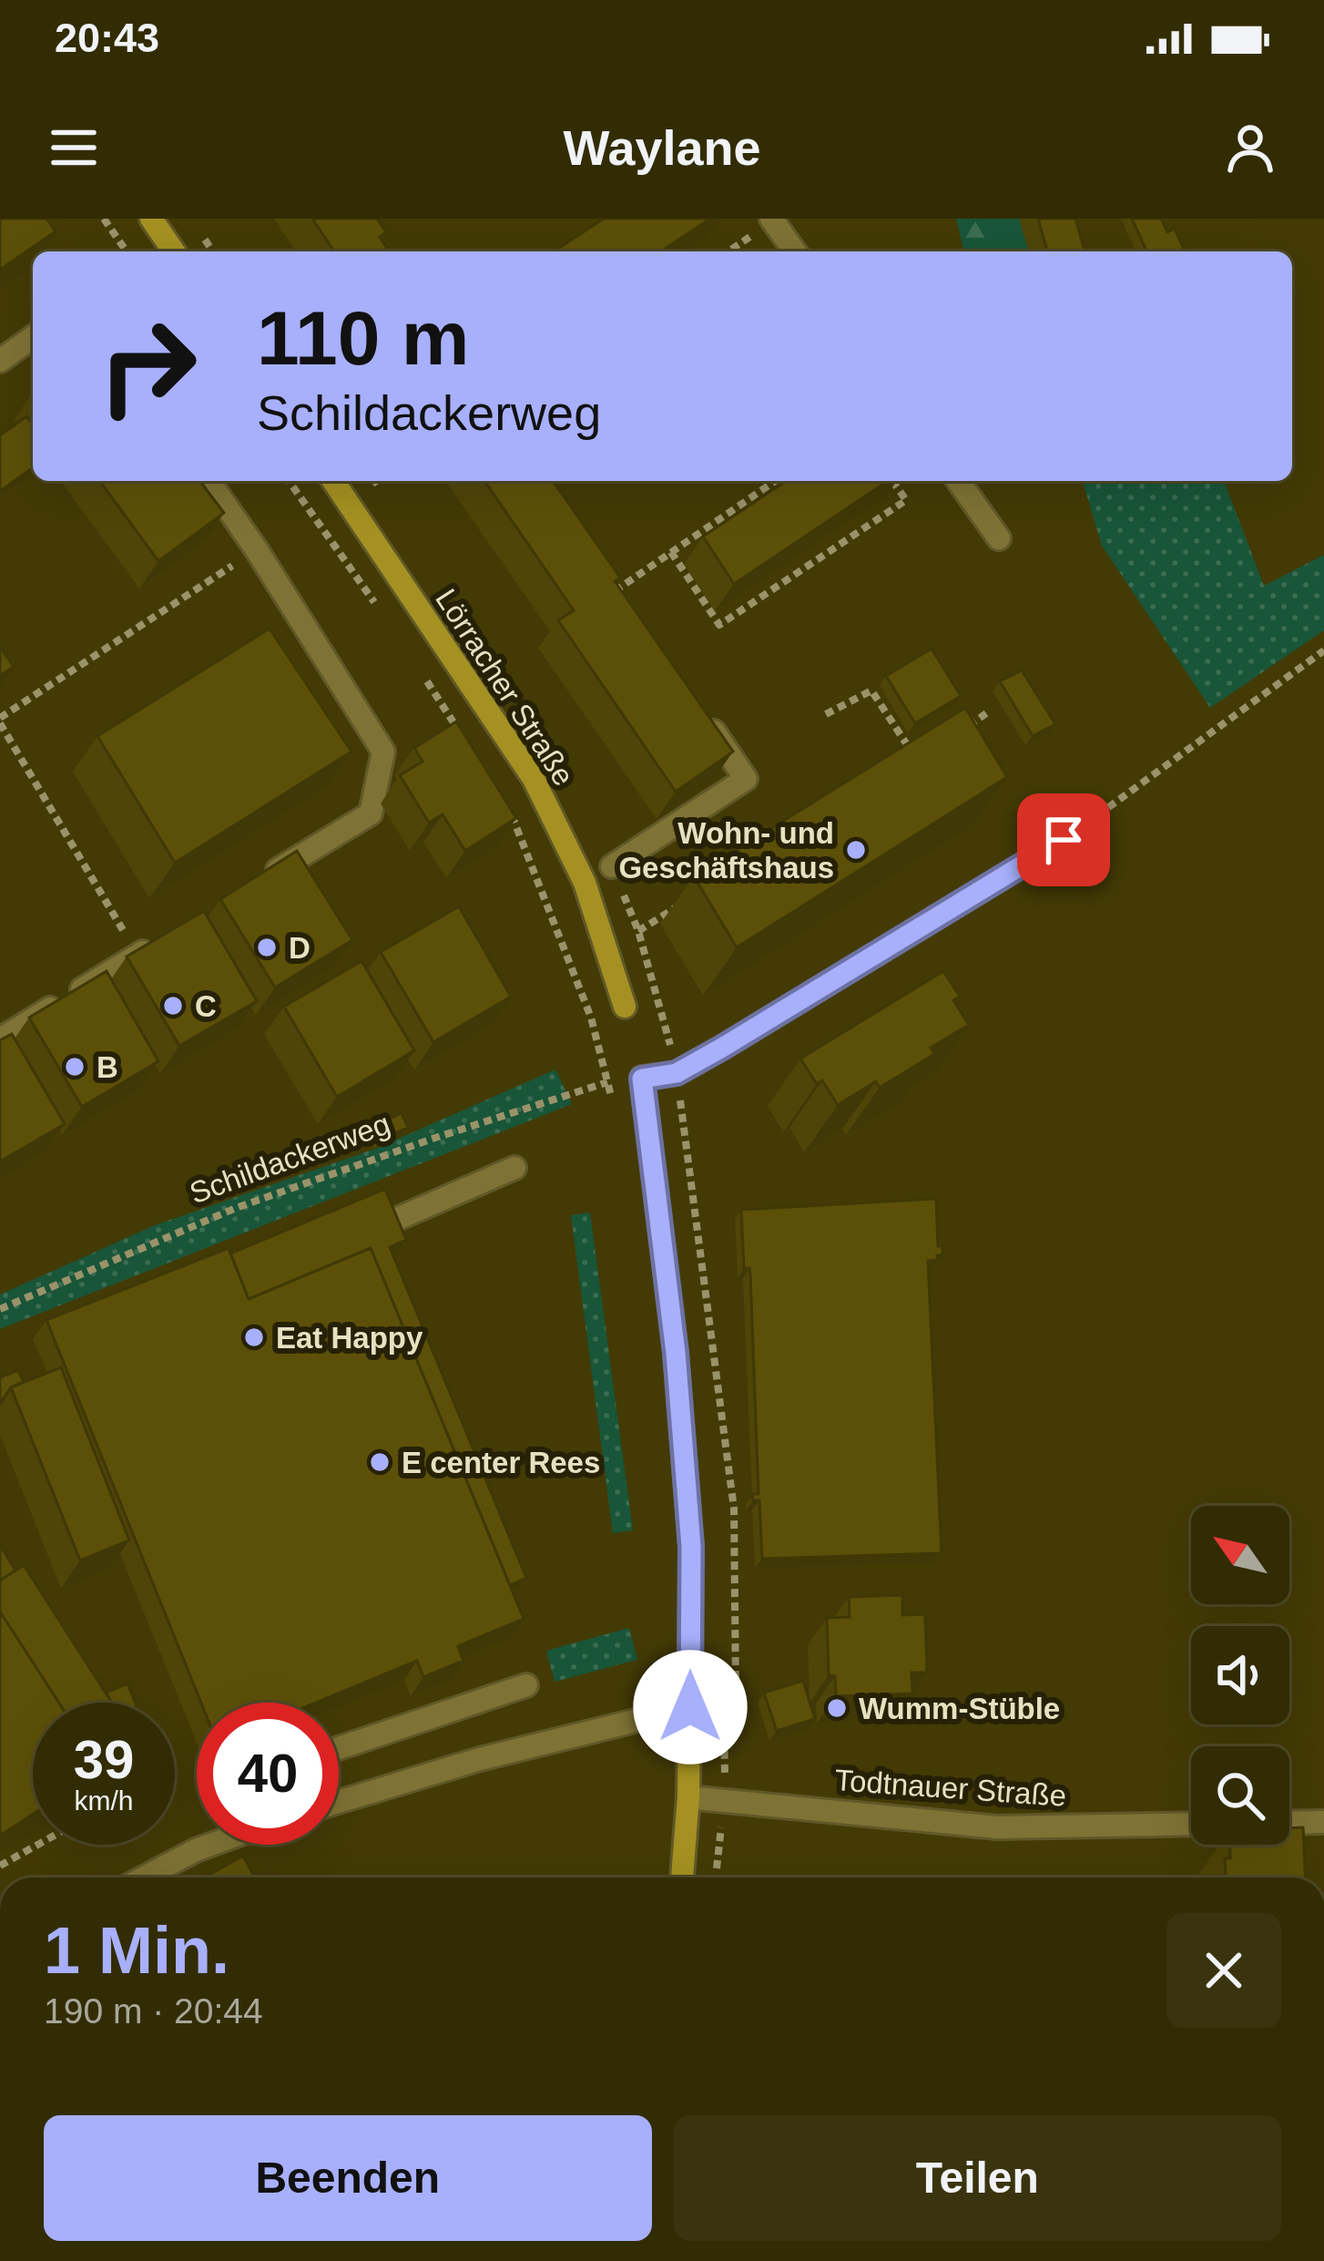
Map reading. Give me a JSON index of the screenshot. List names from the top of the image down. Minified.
{"streets":{"street":["Lörracher Straße","Todtnauer Straße"],"path":["Schildackerweg"]},"places":["Wohn- und Geschäftshaus","D","C","B","Eat Happy","E center Rees","Wumm-Stüble"],"north":"top left","page":{"status":"20:43","header":"Waylane","turn":["110 m","Schildackerweg"],"speed":"39 km/h","limit":"40","heading":["1 Min.","190 m · 20:44"],"buttons":["Beenden","Teilen"]}}
